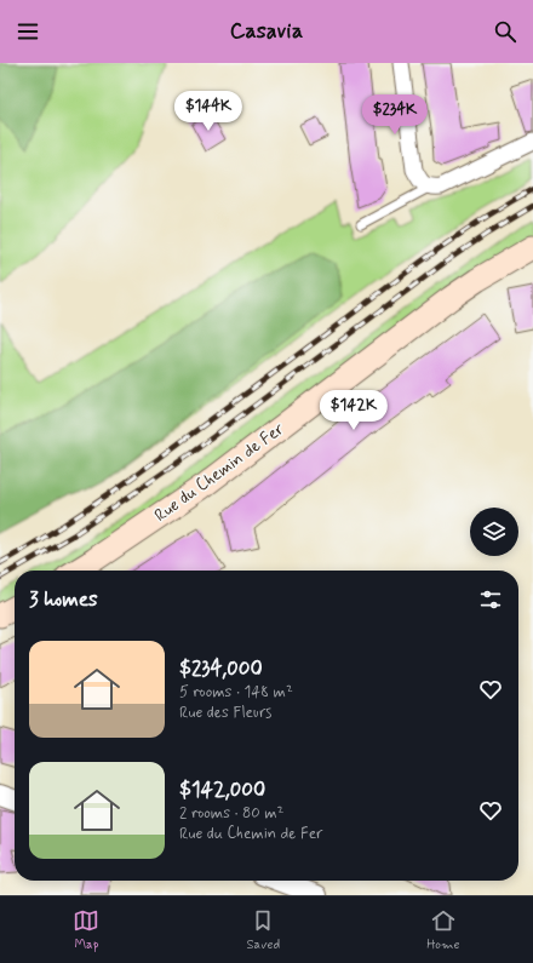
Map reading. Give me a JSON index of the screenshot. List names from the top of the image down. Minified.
{"streets":{"main road":["Rue du Chemin de Fer"]},"page":{"header":"Casavia","price":["$144K","$234K","$142K"],"heading":"3 homes","list":[{"name":"$234,000","note":"5 rooms · 148 m² · Rue des Fleurs"},{"name":"$142,000","note":"2 rooms · 80 m² · Rue du Chemin de Fer"}],"tabs":["Map","Saved","Home"]}}
